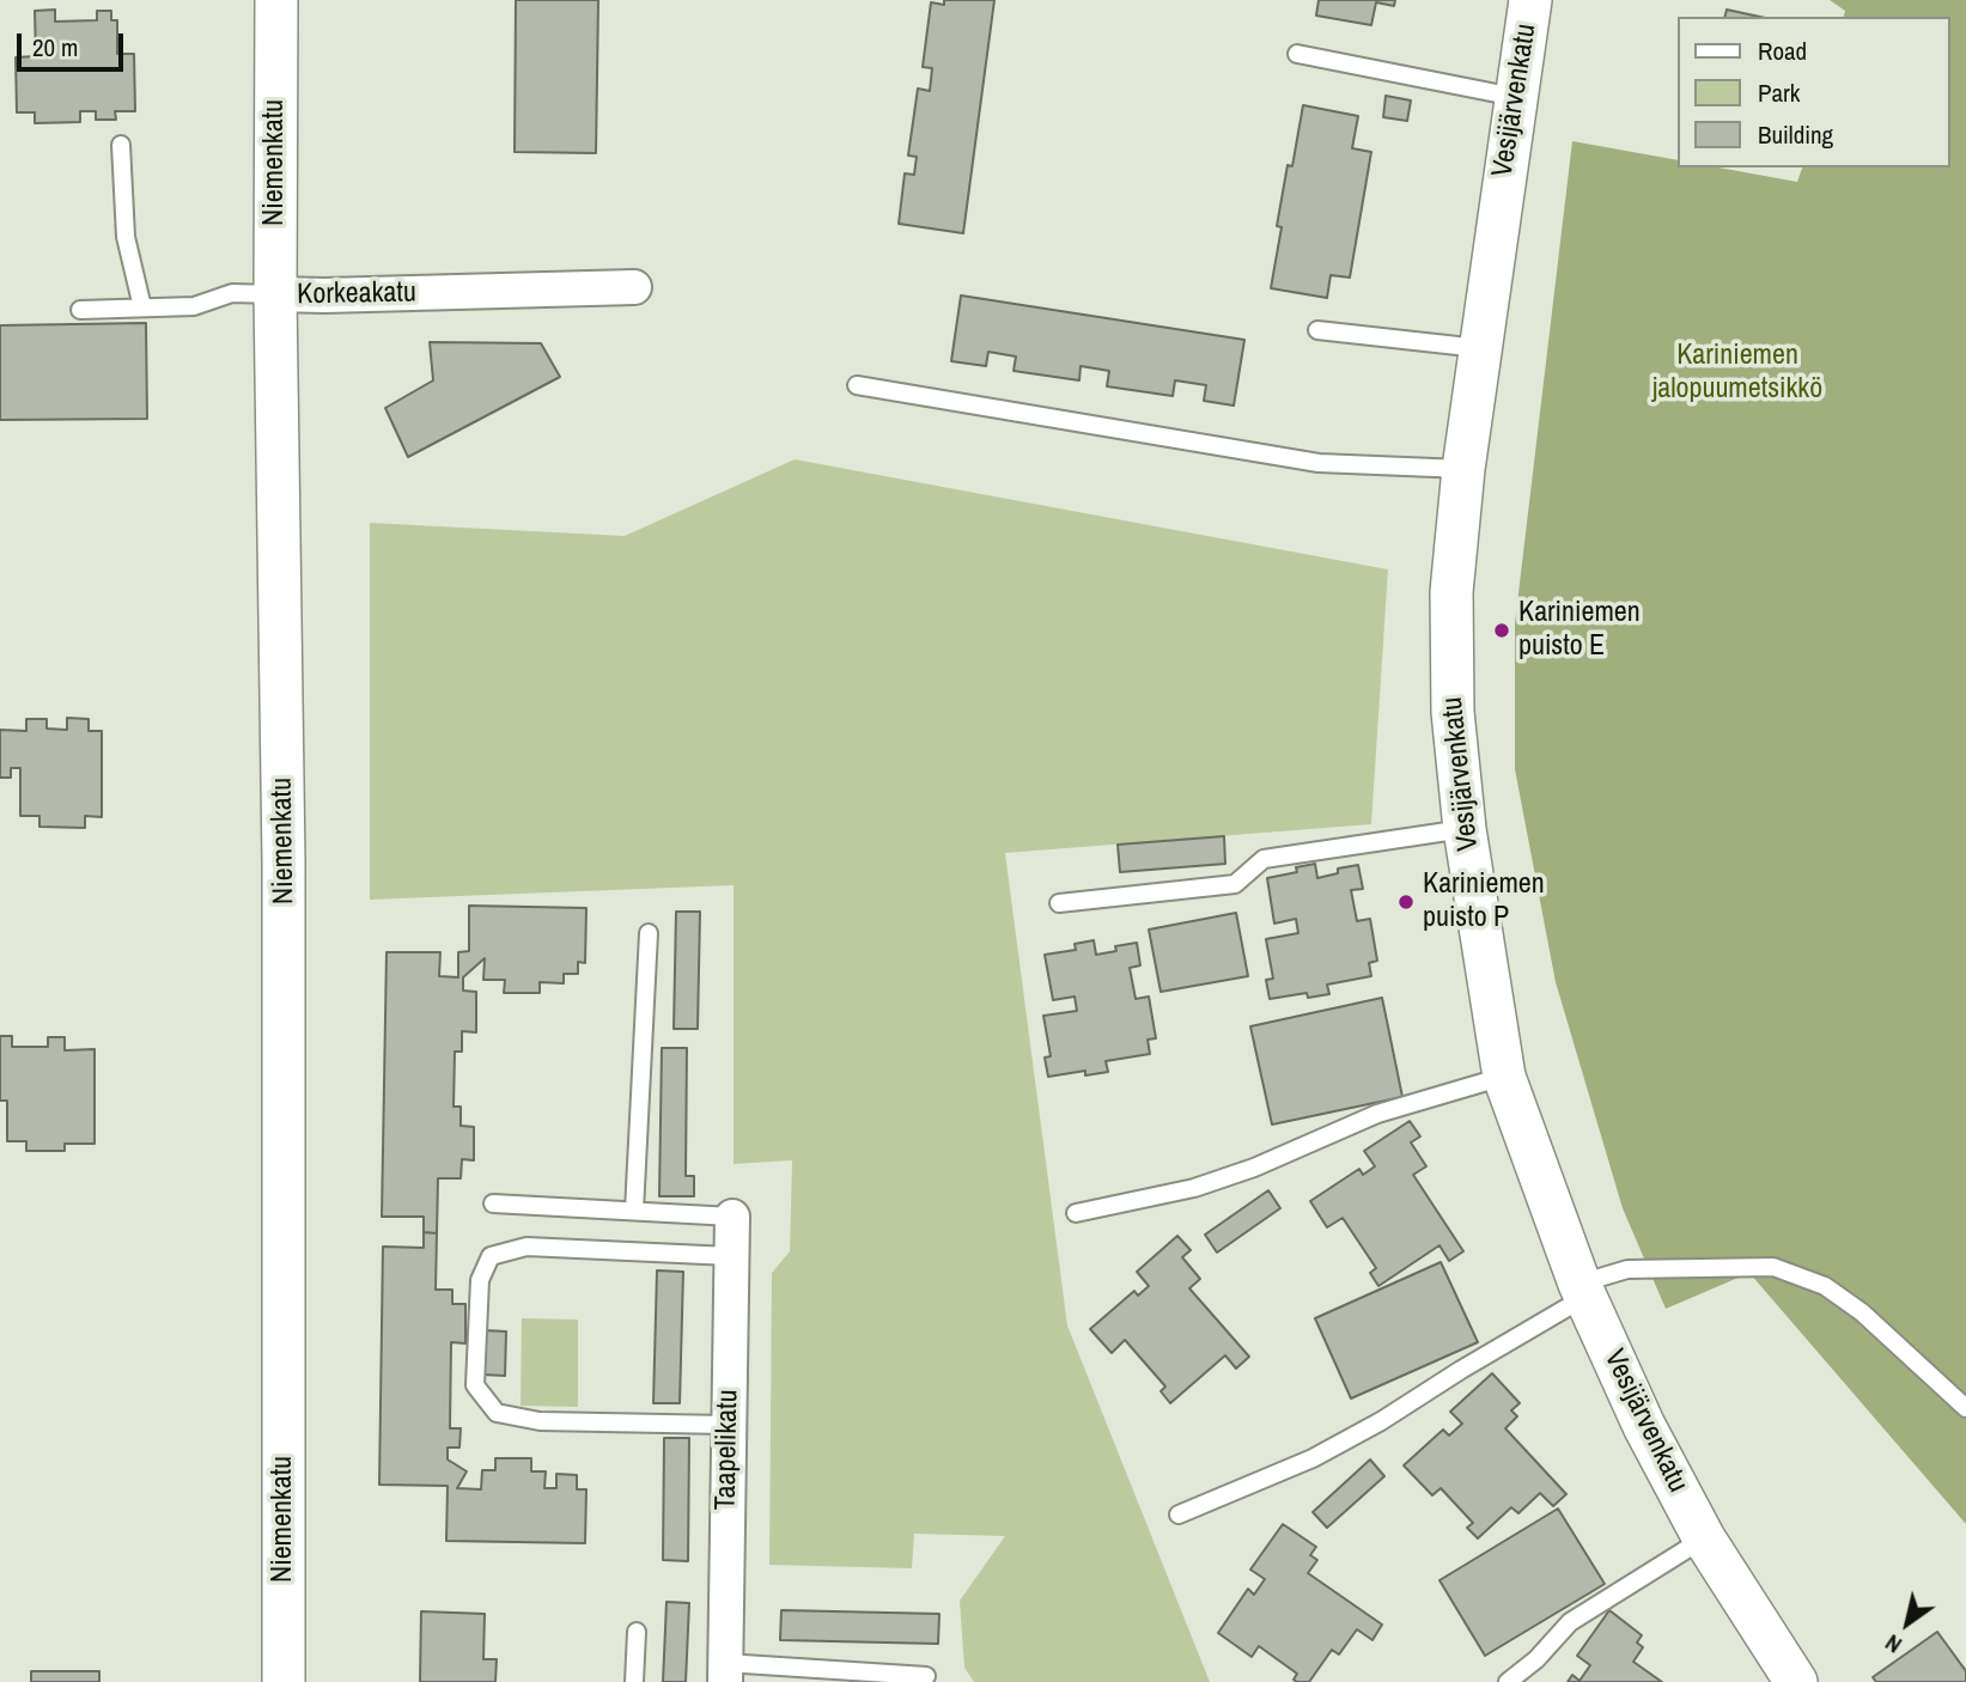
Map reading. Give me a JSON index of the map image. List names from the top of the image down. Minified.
{"streets":{"street":["Vesijärvenkatu","Niemenkatu","Korkeakatu","Taapelikatu"]},"crossings":[["Niemenkatu","Korkeakatu"]],"parks":["Kariniemen jalopuumetsikkö"],"places":["Kariniemen puisto E","Kariniemen puisto P"],"legend":["Road","Park","Building"],"scale_bar":"20 m","north":"bottom left"}
